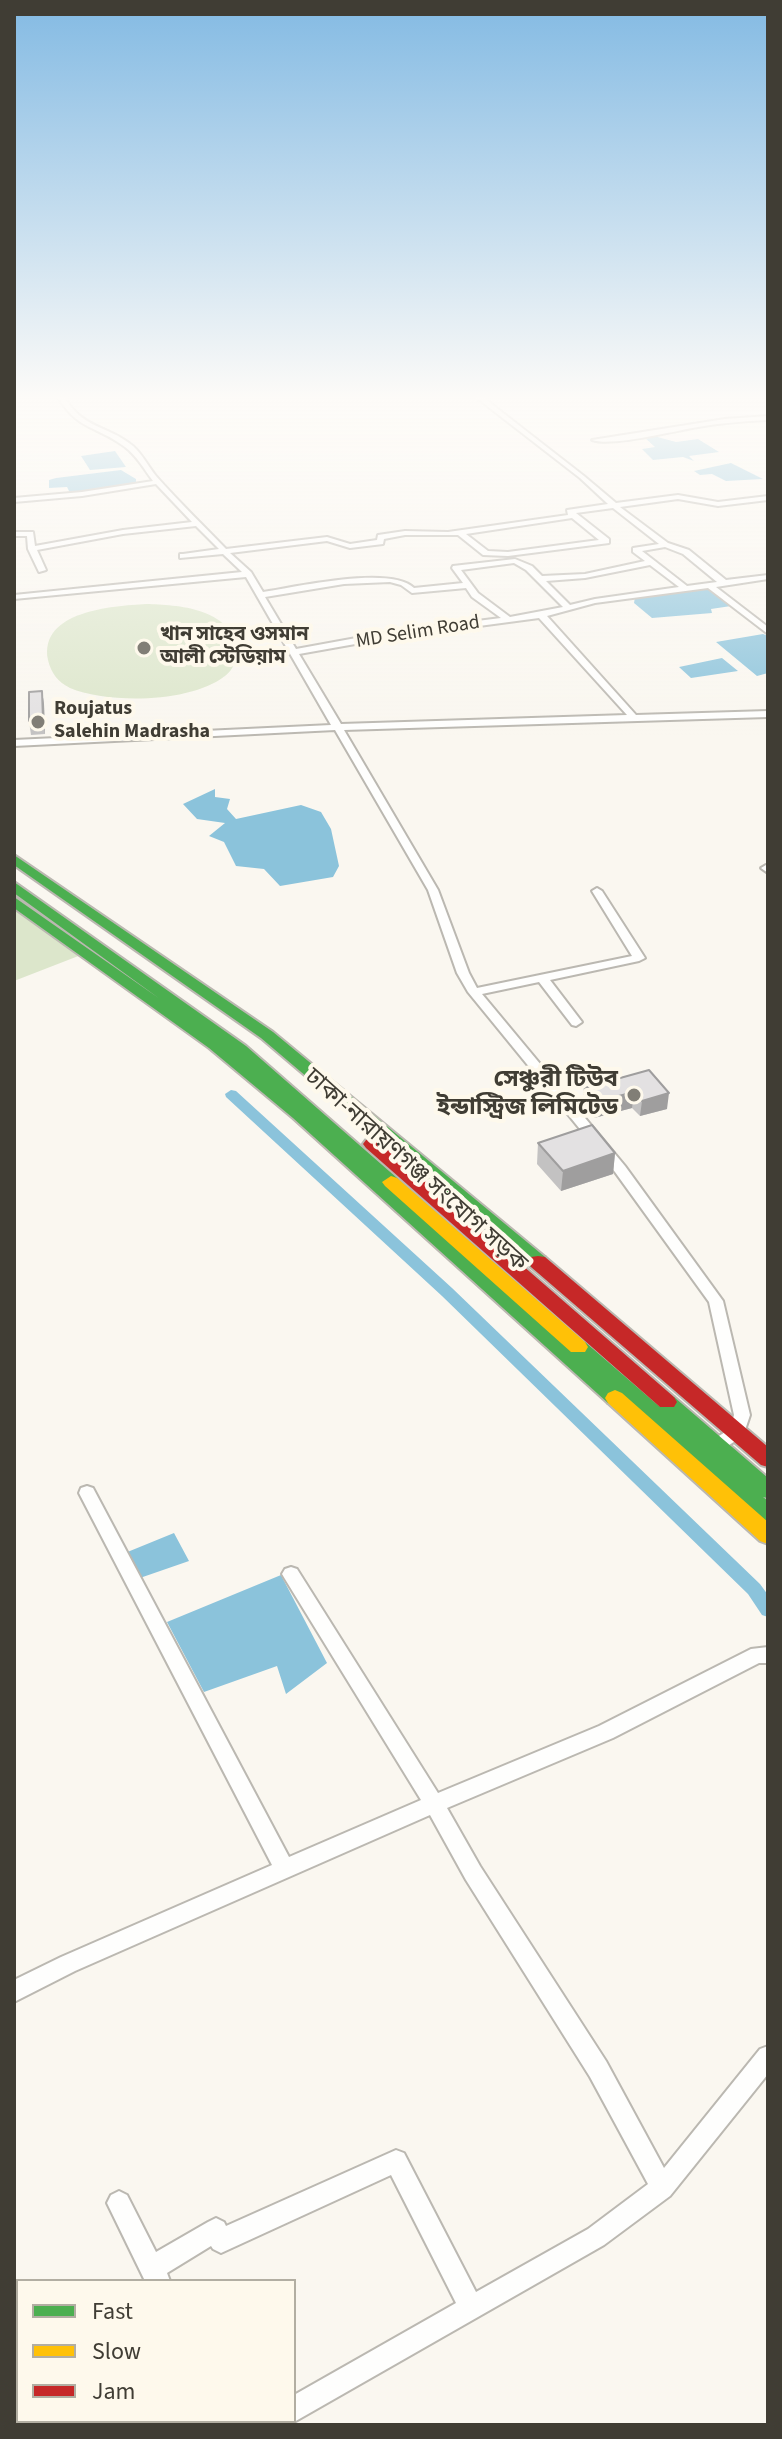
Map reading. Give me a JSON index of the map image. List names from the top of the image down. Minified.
{"streets":{"main road":["ঢাকা-নারায়ণগঞ্জ সংযোগ সড়ক"],"street":["MD Selim Road"]},"places":["খান সাহেব ওসমান আলী স্টেডিয়াম","Roujatus Salehin Madrasha","সেঞ্চুরী টিউব ইন্ডাস্ট্রিজ লিমিটেড"],"legend":["Fast","Slow","Jam"]}
